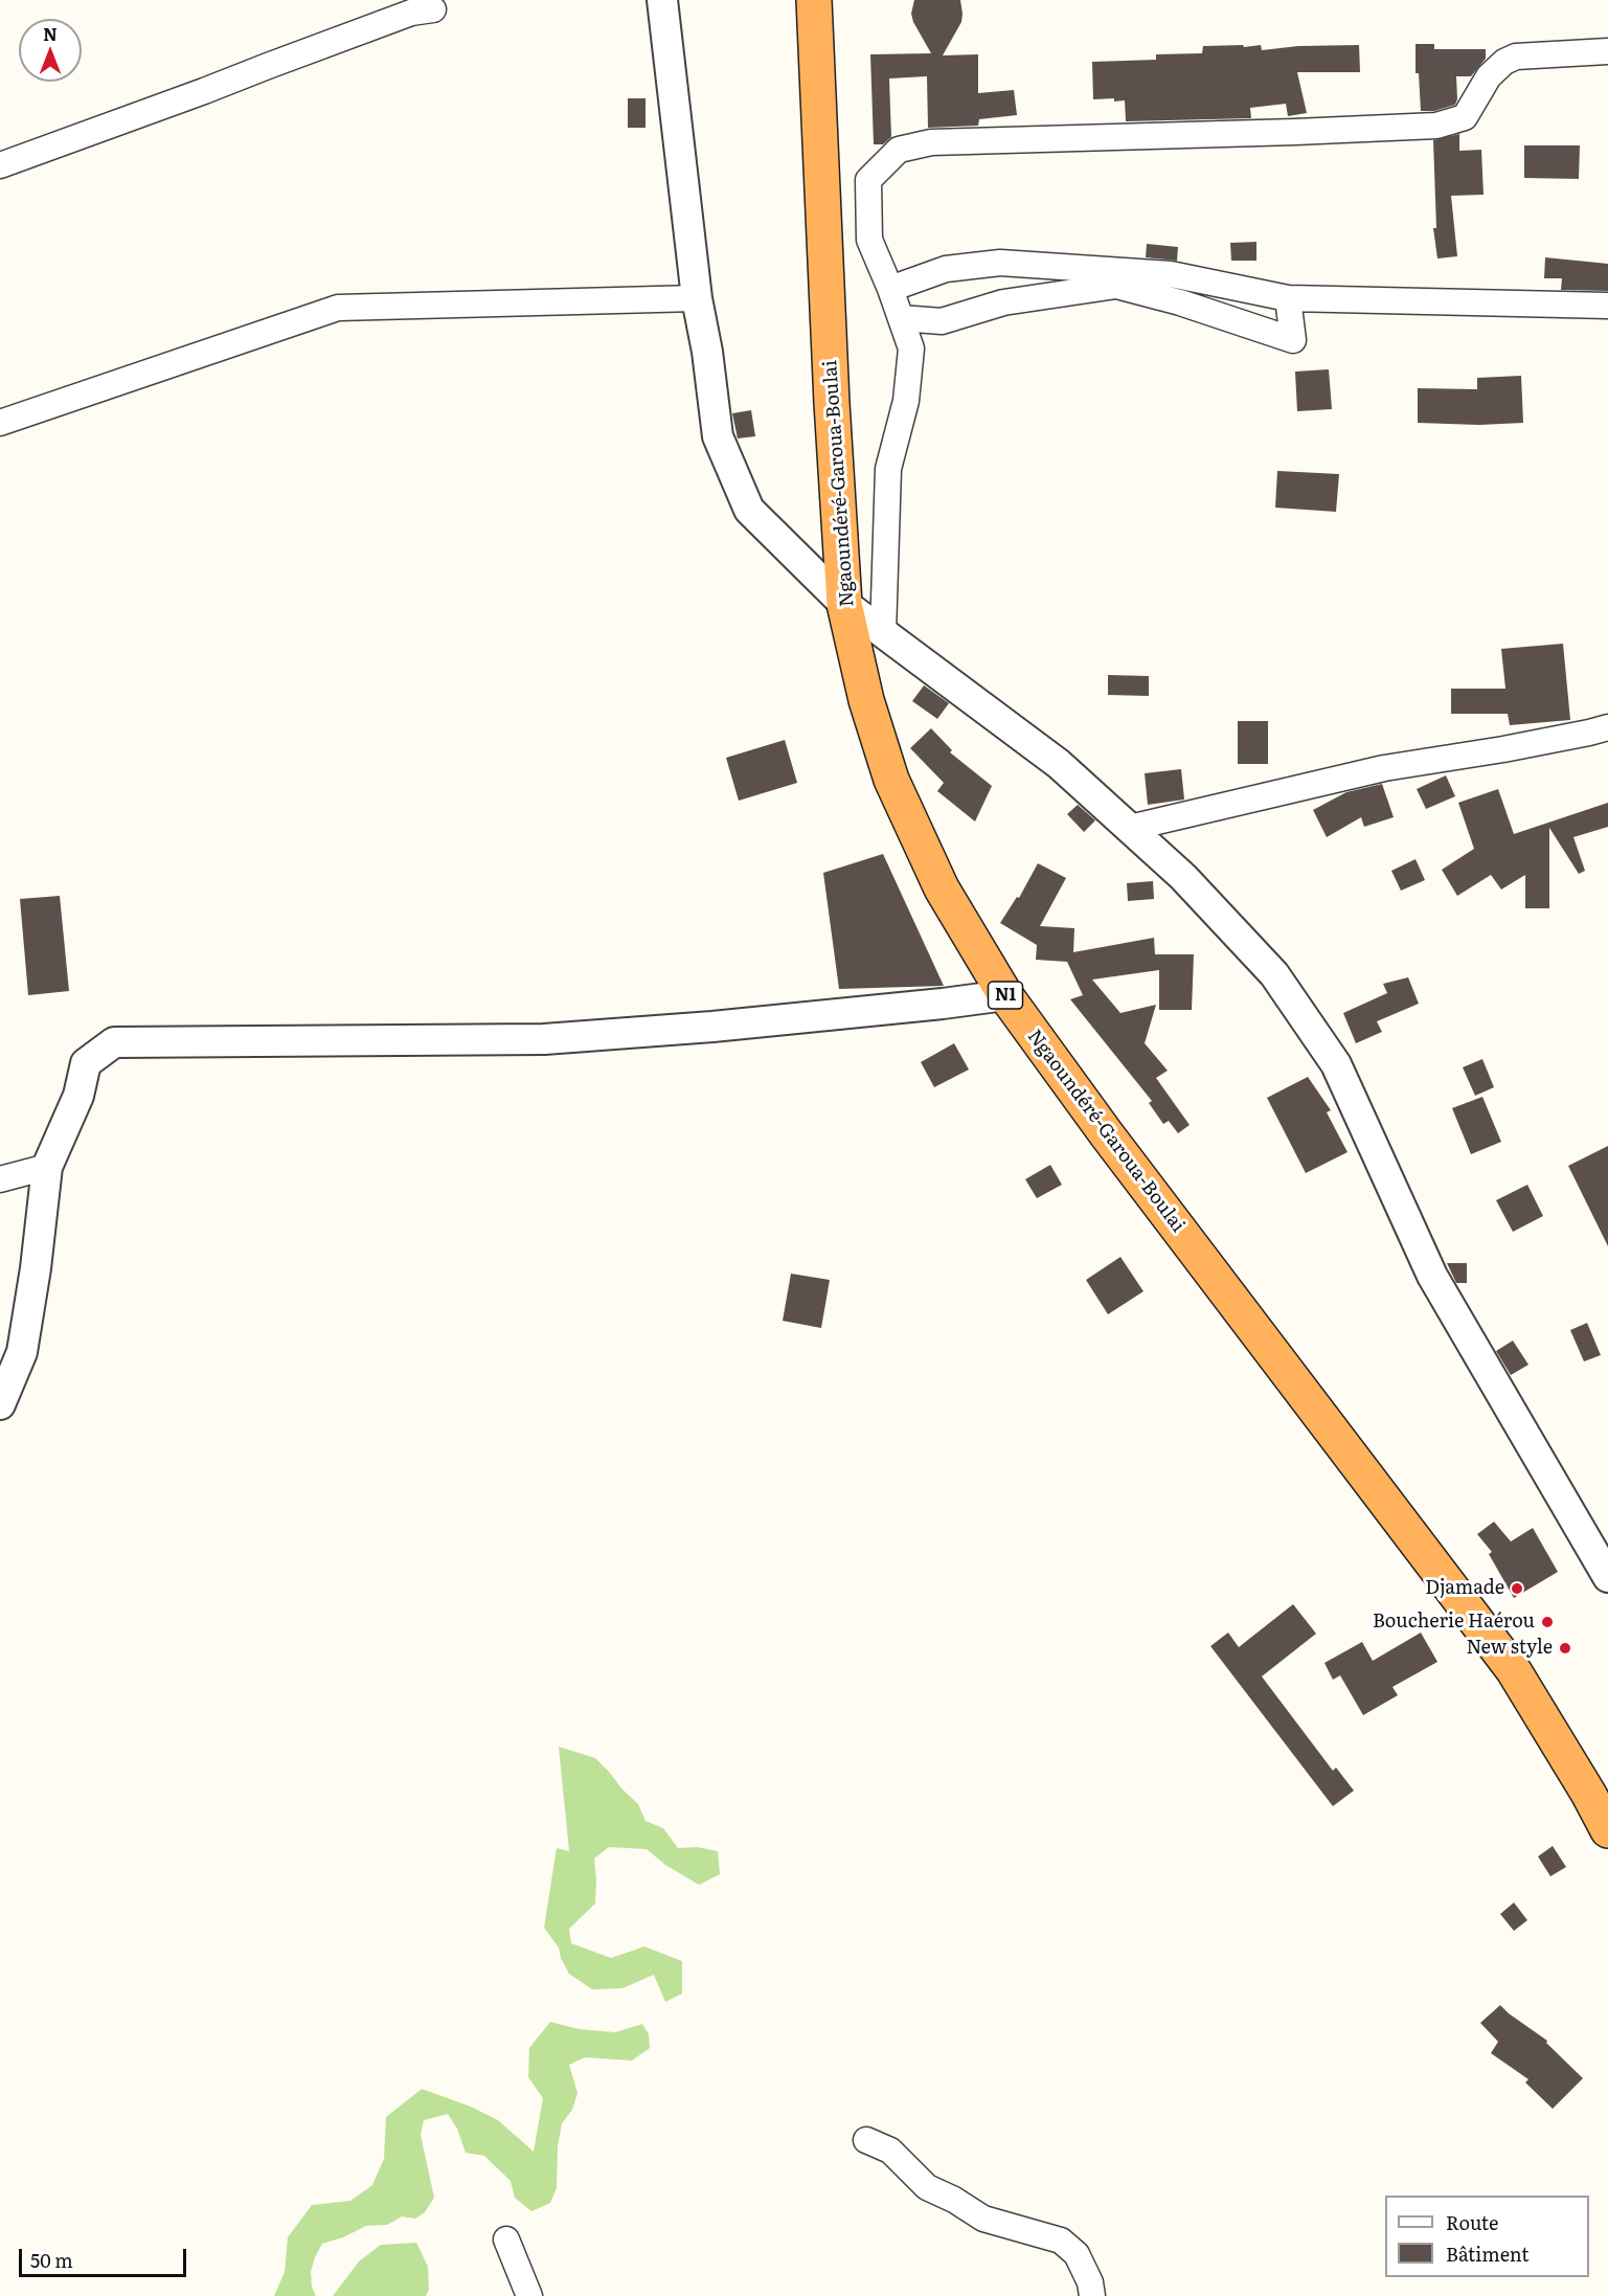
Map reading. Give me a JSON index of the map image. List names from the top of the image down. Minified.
{"streets":{"highway":["Ngaoundéré-Garoua-Boulai","N1"]},"places":["Djamade","Boucherie Haérou","New style"],"legend":["Route","Bâtiment"],"scale_bar":"50 m","north":"top"}
